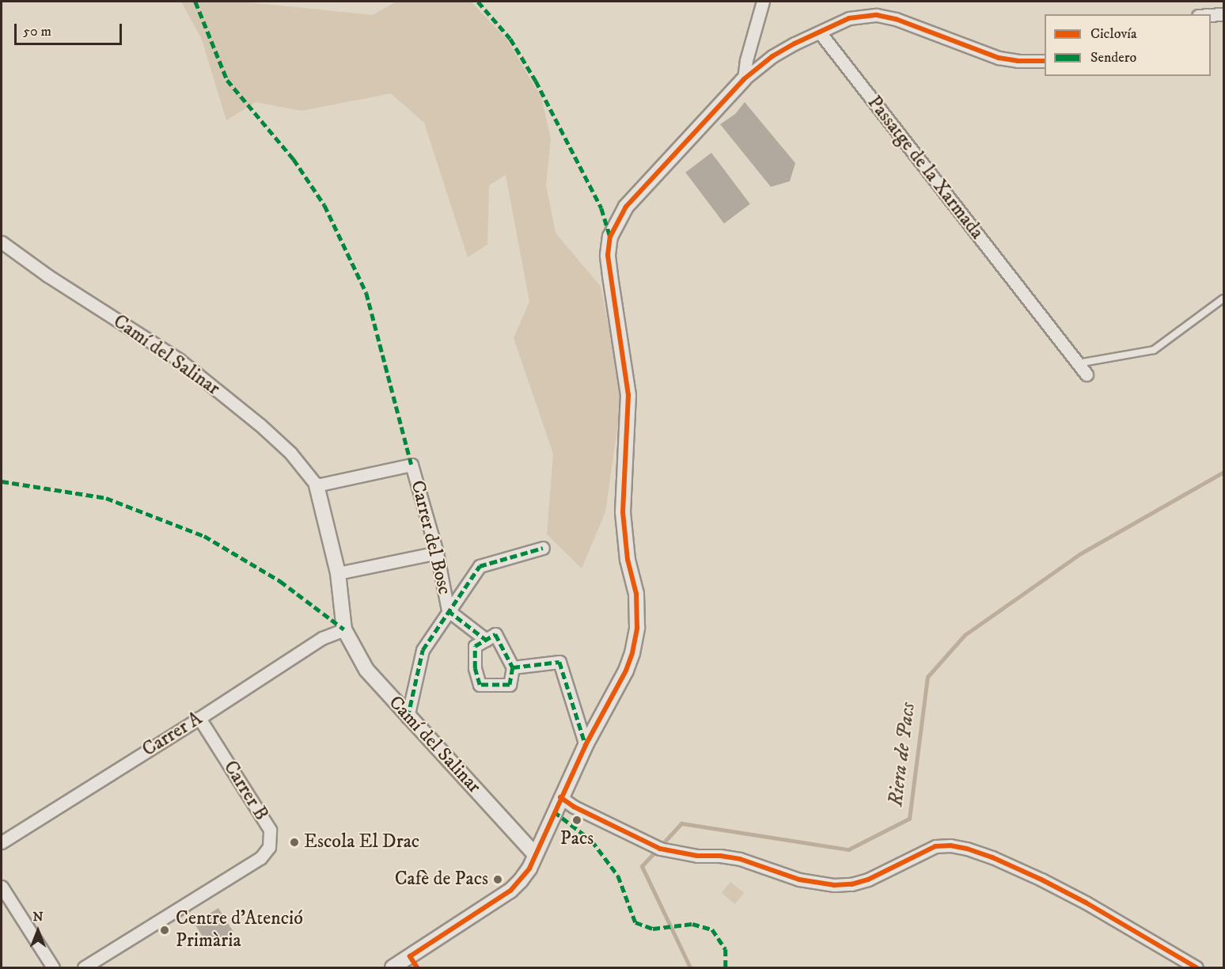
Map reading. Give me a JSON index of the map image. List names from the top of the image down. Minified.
{"streets":{"street":["Passatge de la Xarmada","Camí del Salinar","Carrer del Bosc","Carrer A","Carrer B"]},"crossings":[["Camí del Salinar","Carrer del Bosc"],["Camí del Salinar","Carrer A"],["Carrer A","Carrer B"]],"water":["Riera de Pacs"],"places":["Pacs","Escola El Drac","Cafè de Pacs","Centre d'Atenció Primària"],"legend":["Ciclovía","Sendero"],"scale_bar":"50 m","north":"top"}
